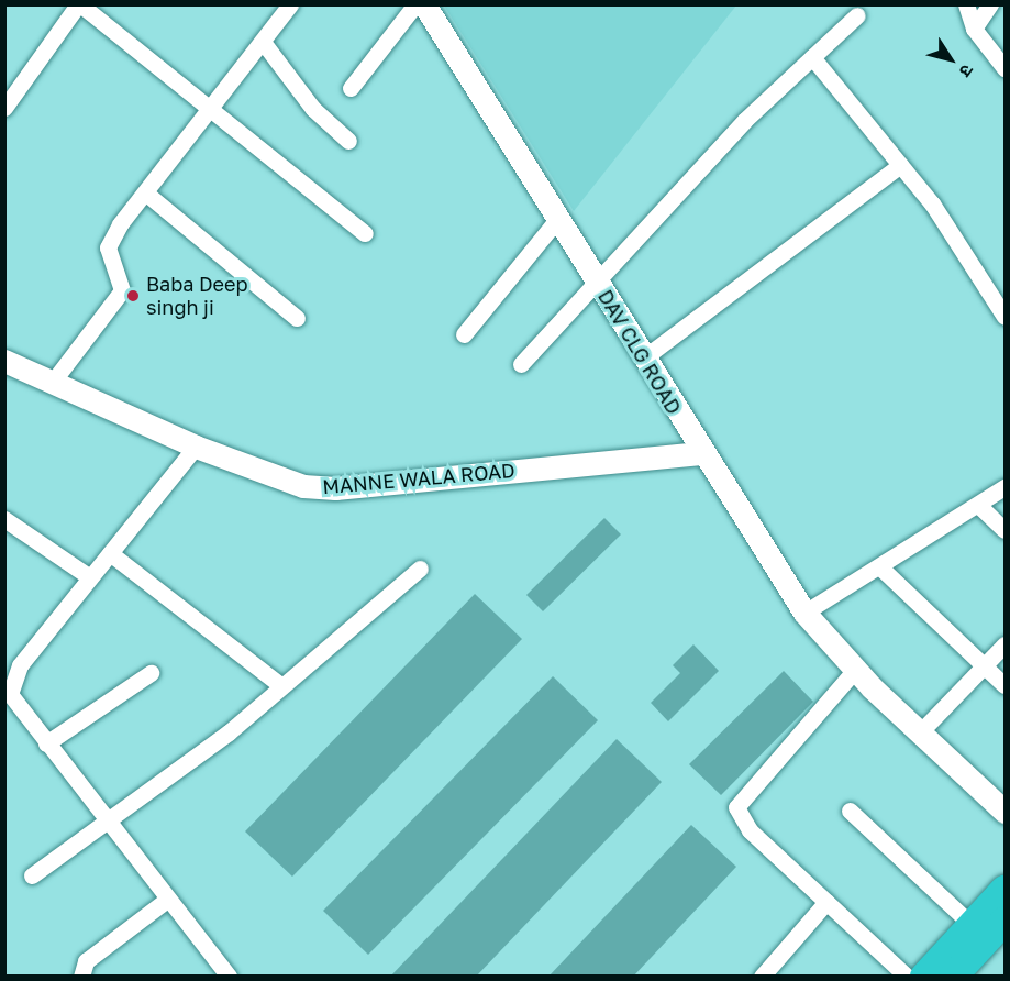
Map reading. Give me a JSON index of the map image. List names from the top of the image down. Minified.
{"streets":{"street":["DAV CLG ROAD","MANNE WALA ROAD"]},"crossings":[["DAV CLG ROAD","MANNE WALA ROAD"]],"places":["Baba Deep singh ji"],"north":"bottom right"}
